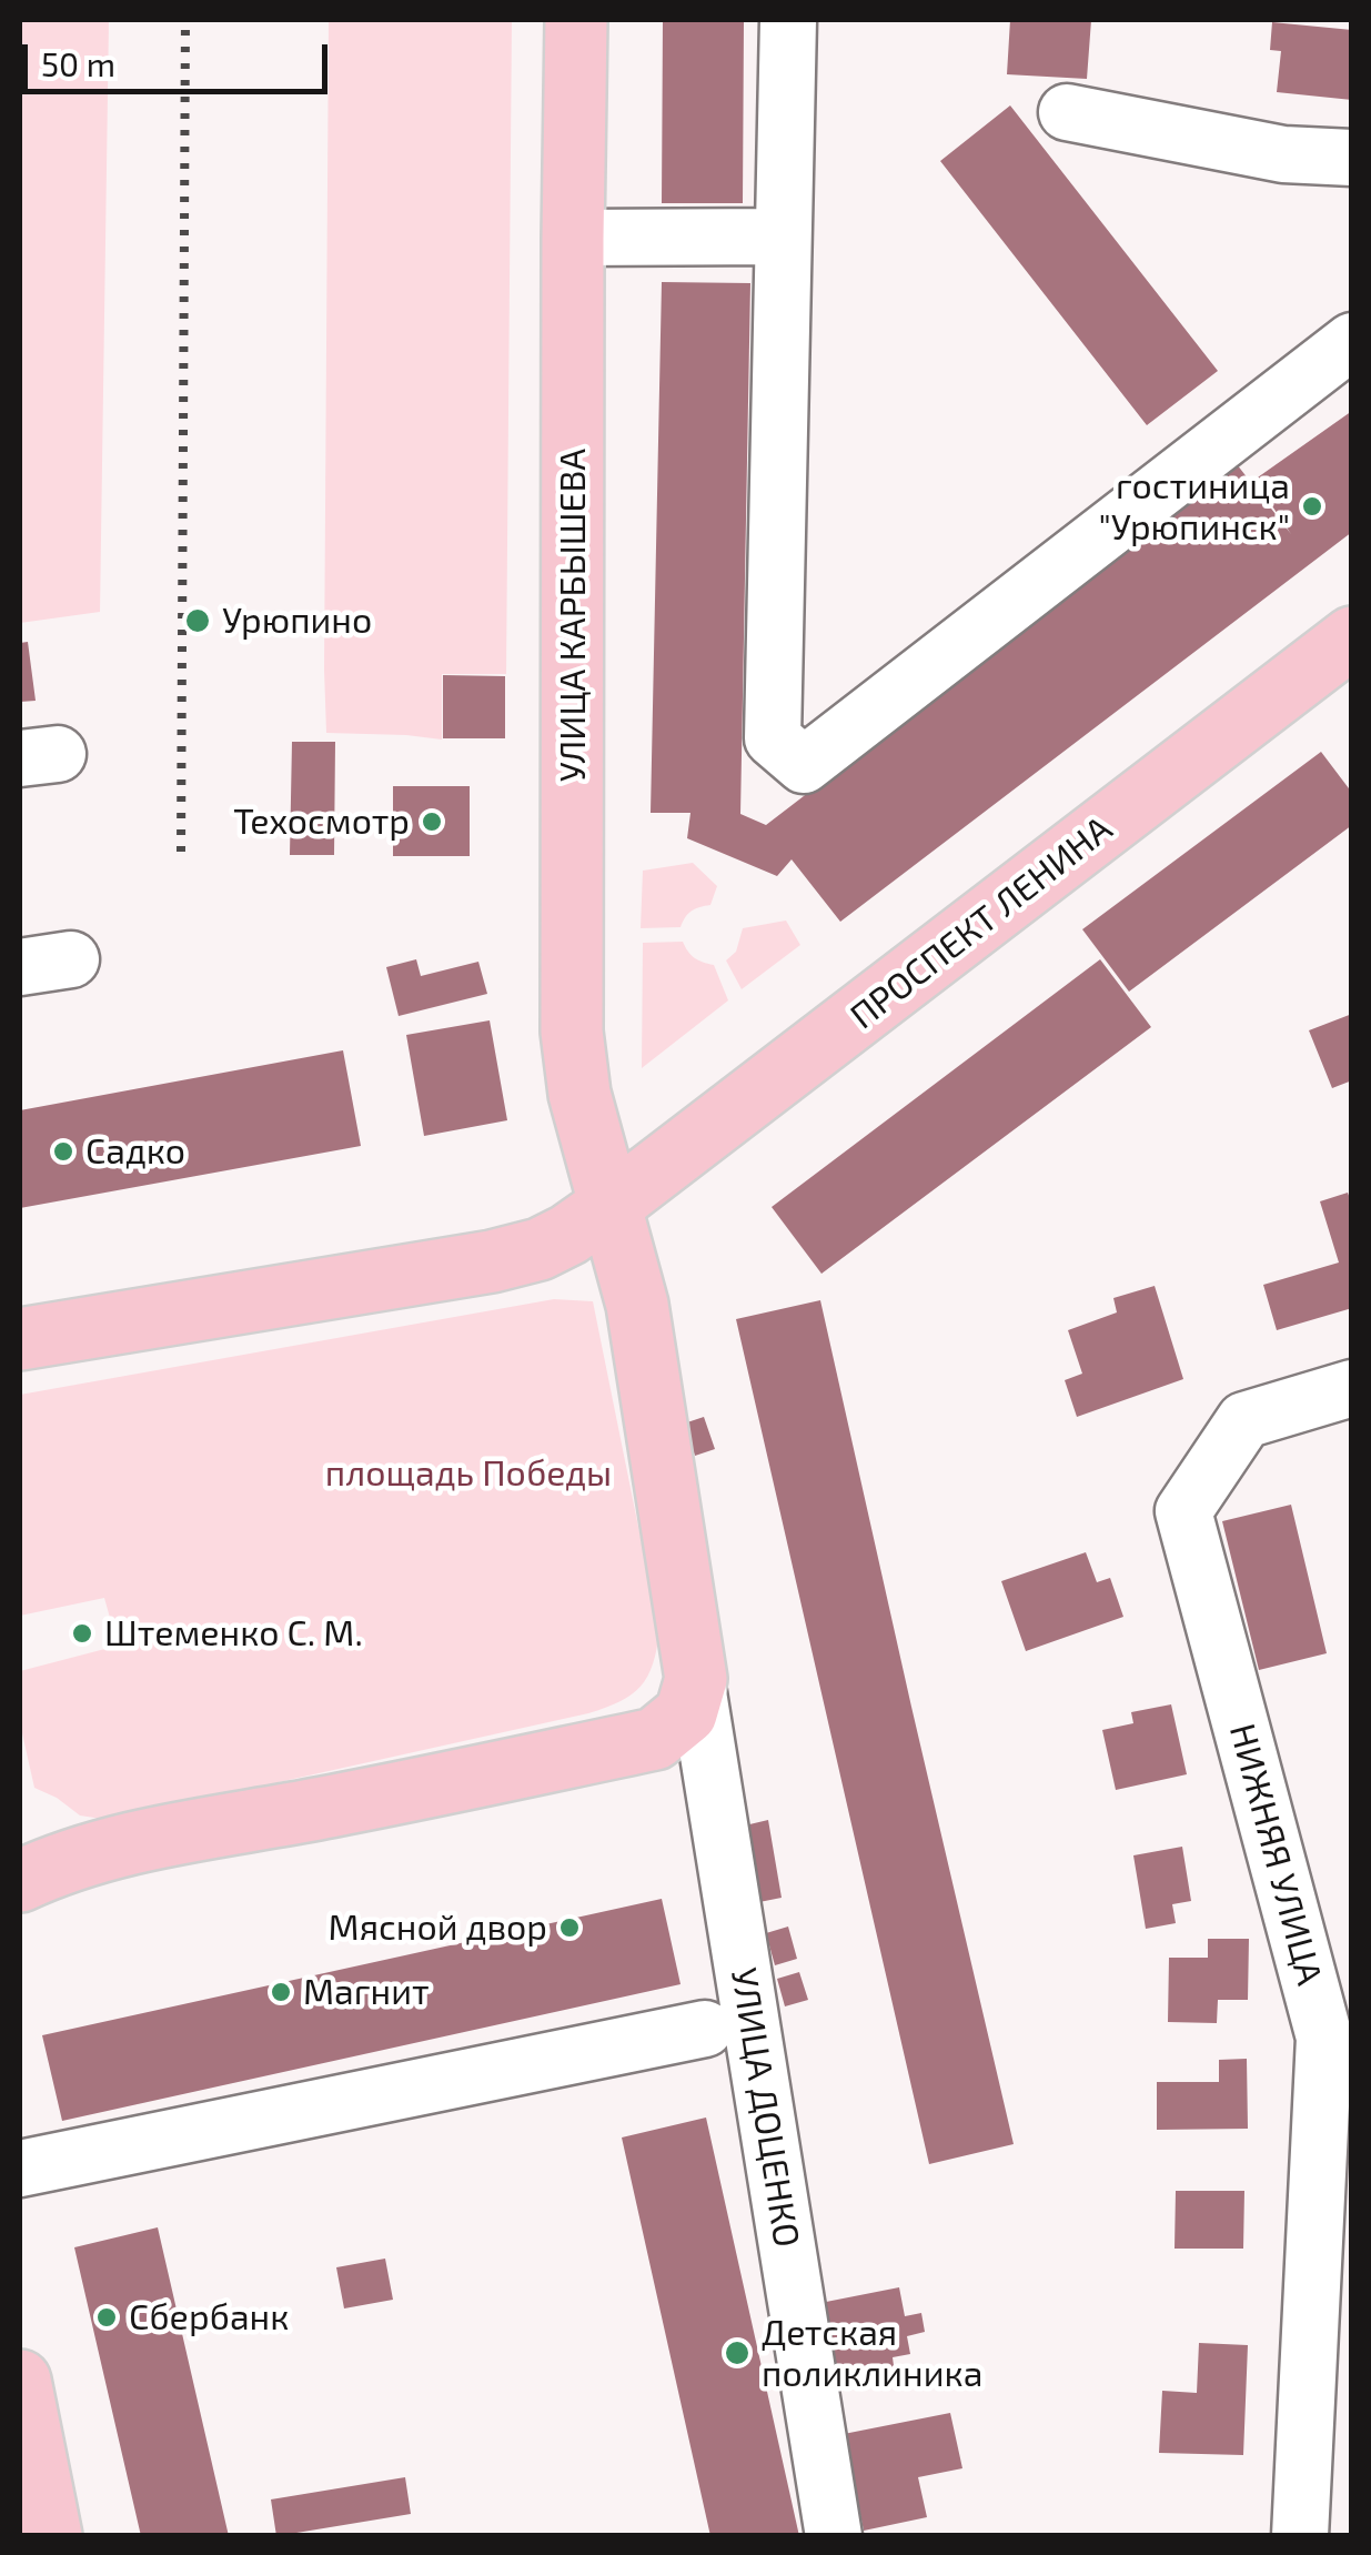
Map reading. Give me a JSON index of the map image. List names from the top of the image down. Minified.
{"streets":{"main road":["УЛИЦА КАРБЫШЕВА","ПРОСПЕКТ ЛЕНИНА"],"street":["НИЖНЯЯ УЛИЦА","УЛИЦА ДОЦЕНКО"]},"crossings":[["УЛИЦА КАРБЫШЕВА","ПРОСПЕКТ ЛЕНИНА"]],"parks":["площадь Победы"],"places":["гостиница \"Урюпинск\"","Урюпино","Техосмотр","Садко","Штеменко С. М.","Мясной двор","Магнит","Сбербанк","Детская поликлиника"],"scale_bar":"50 m"}
